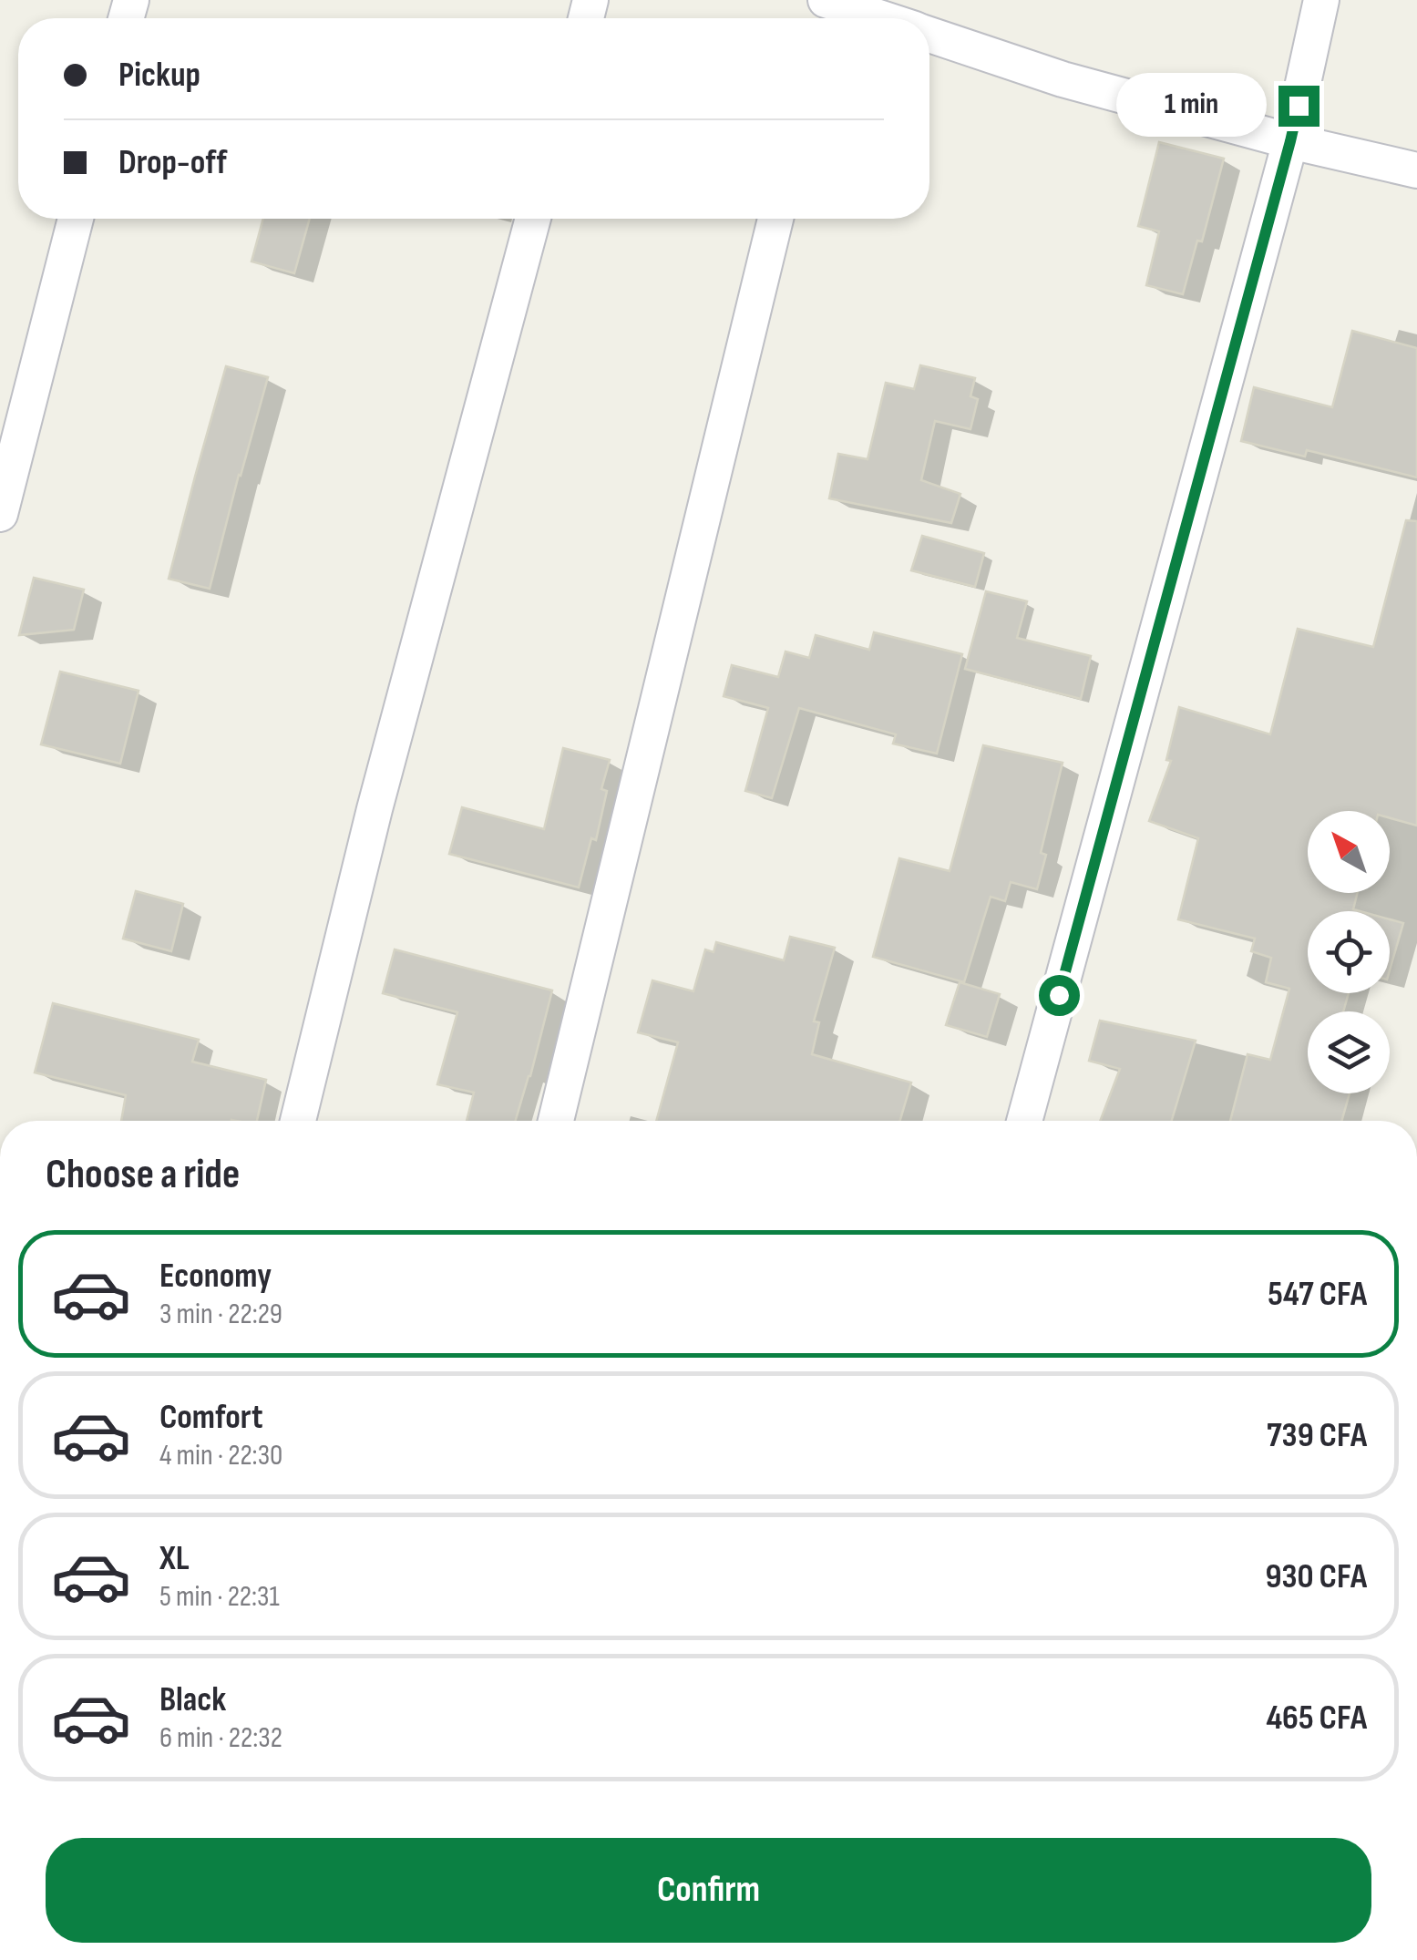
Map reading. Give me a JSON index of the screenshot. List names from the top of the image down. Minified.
{"north":"top left","page":{"banner":["Pickup","Drop-off"],"bubble":"1 min","heading":"Choose a ride","list":[{"name":"Economy","note":"3 min · 22:29","value":"547 CFA"},{"name":"Comfort","note":"4 min · 22:30","value":"739 CFA"},{"name":"XL","note":"5 min · 22:31","value":"930 CFA"},{"name":"Black","note":"6 min · 22:32","value":"465 CFA"}],"buttons":"Confirm"}}
